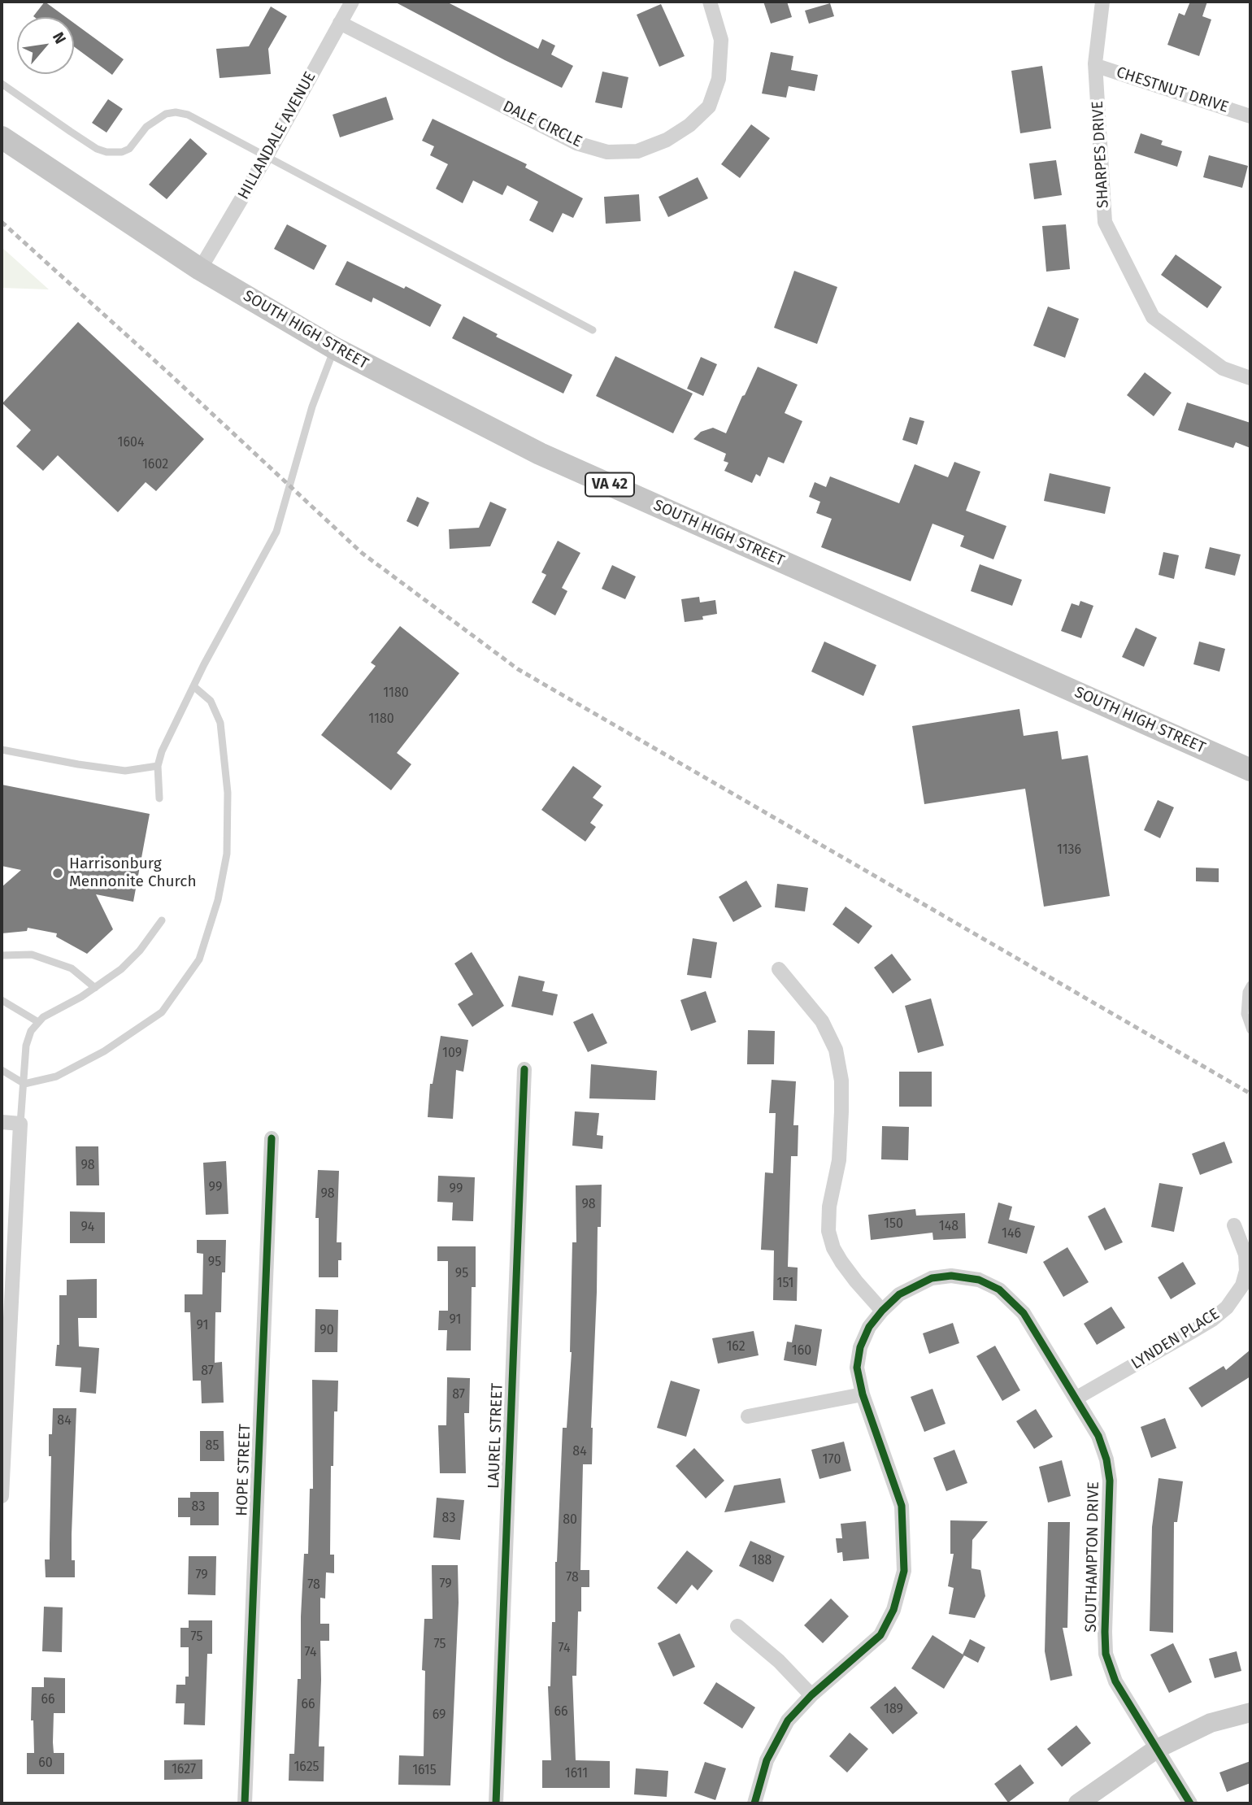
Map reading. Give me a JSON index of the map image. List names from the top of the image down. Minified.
{"streets":{"main road":["SOUTH HIGH STREET","VA 42"],"street":["CHESTNUT DRIVE","DALE CIRCLE","HILLANDALE AVENUE","SHARPES DRIVE","LYNDEN PLACE","LAUREL STREET","HOPE STREET","SOUTHAMPTON DRIVE"]},"crossings":[["CHESTNUT DRIVE","SHARPES DRIVE"],["DALE CIRCLE","HILLANDALE AVENUE"],["HILLANDALE AVENUE","SOUTH HIGH STREET"],["LYNDEN PLACE","SOUTHAMPTON DRIVE"]],"places":["Harrisonburg Mennonite Church"],"house_numbers":["1604","1602","1180","1180","1136","109","98","99","99","98","98","150","148","94","146","95","95","151","91","91","90","162","160","87","87","84","85","84","170","83","83","80","188","79","78","79","78","75","75","74","74","66","66","189","66","69","60","1625","1627","1615","1611"],"north":"top right"}
